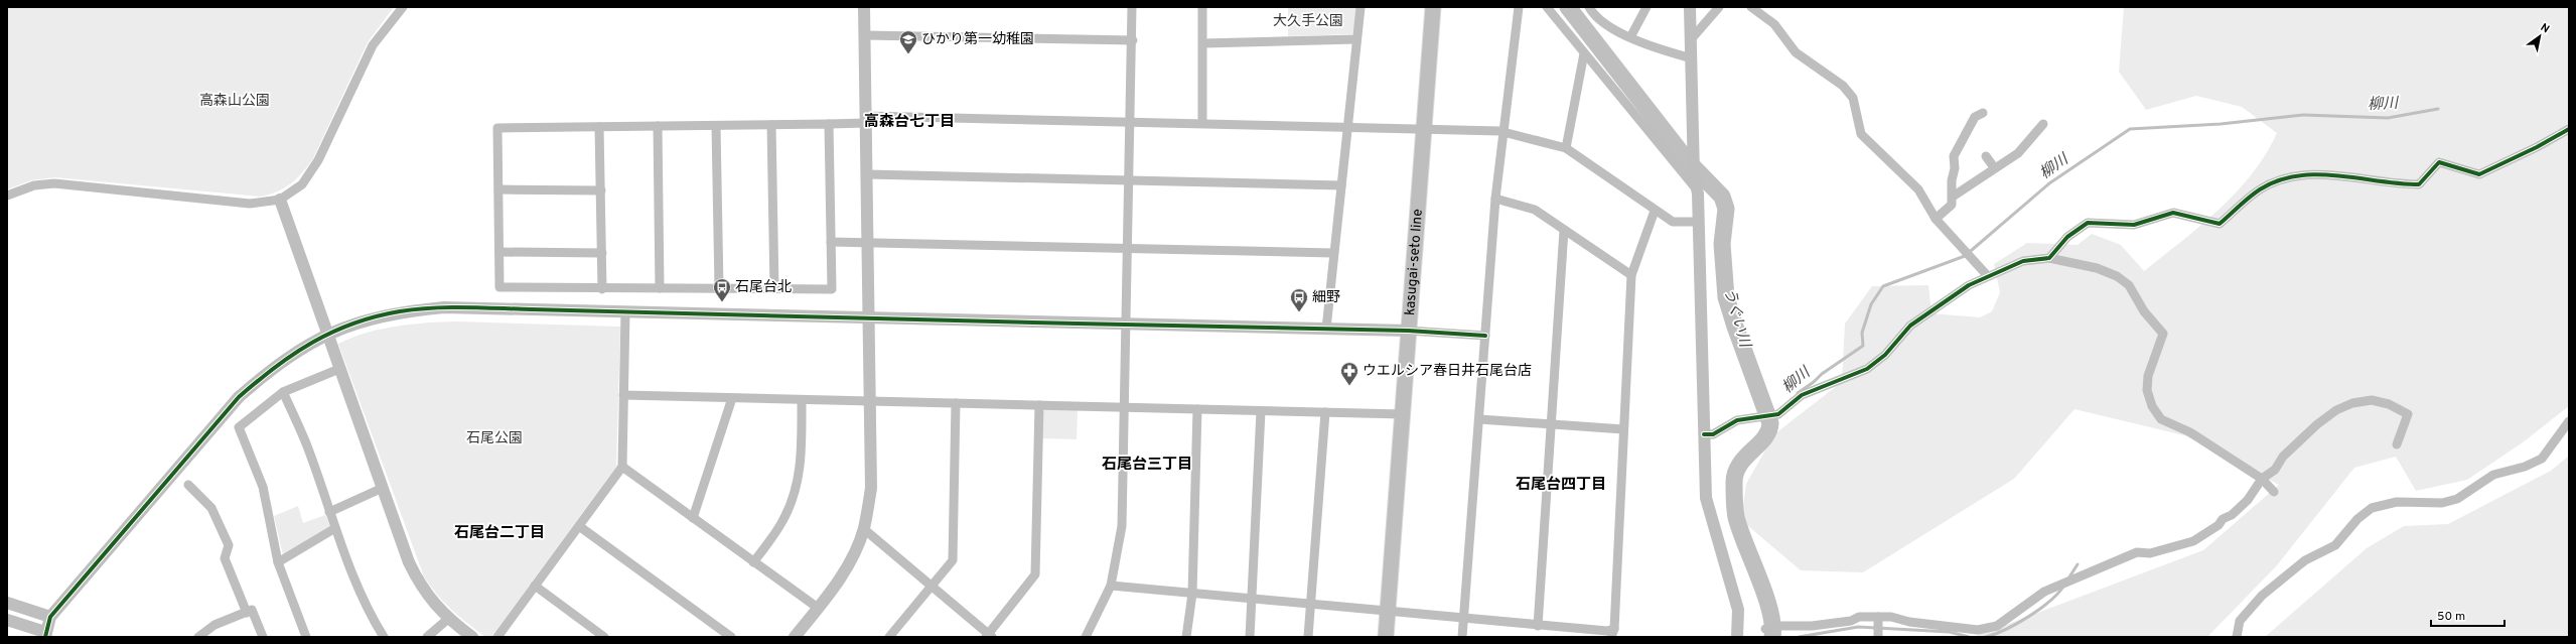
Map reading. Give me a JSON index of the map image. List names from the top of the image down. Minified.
{"streets":{"main road":["kasugai-seto line"]},"districts":["高森台七丁目","石尾台三丁目","石尾台四丁目","石尾台二丁目"],"water":["柳川","うぐい川"],"parks":["大久手公園","高森山公園","石尾公園"],"places":{"school or university":["ひかり第一幼稚園"],"bus stop":["石尾台北","細野"],"pharmacy":["ウエルシア春日井石尾台店"]},"scale_bar":"50 m","north":"top right"}
